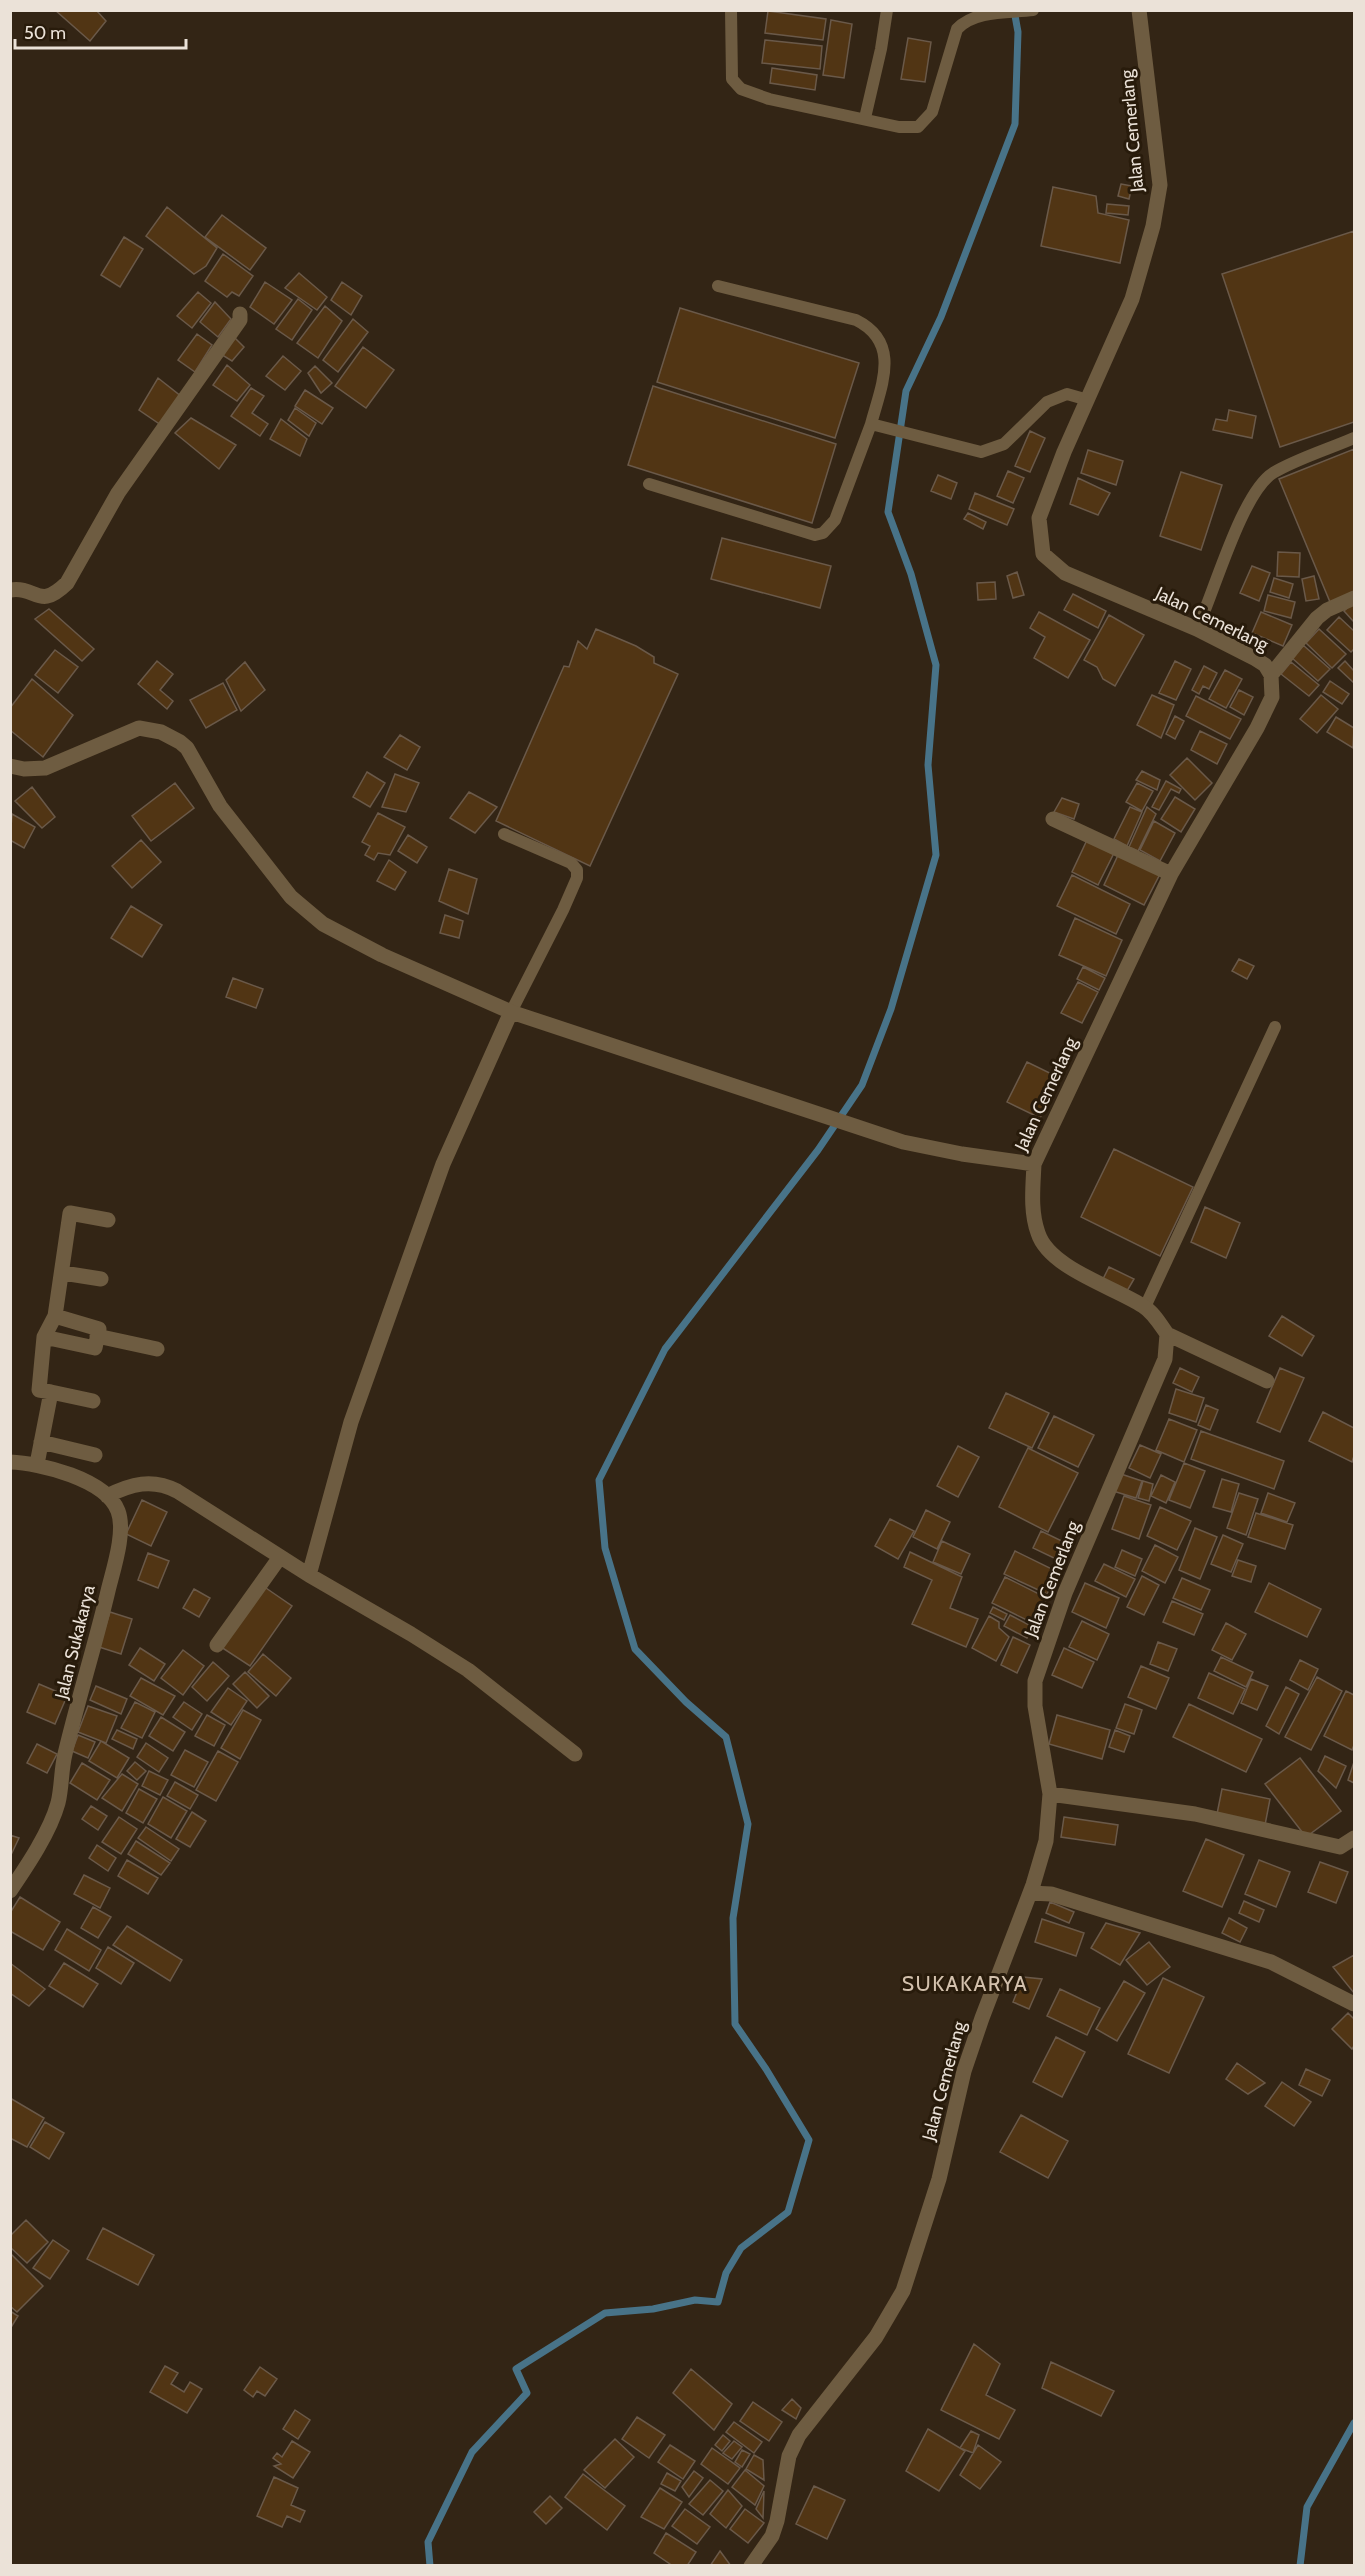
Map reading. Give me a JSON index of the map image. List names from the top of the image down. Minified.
{"streets":{"street":["Jalan Cemerlang","Jalan Sukakarya"]},"districts":["SUKAKARYA"],"scale_bar":"50 m"}
